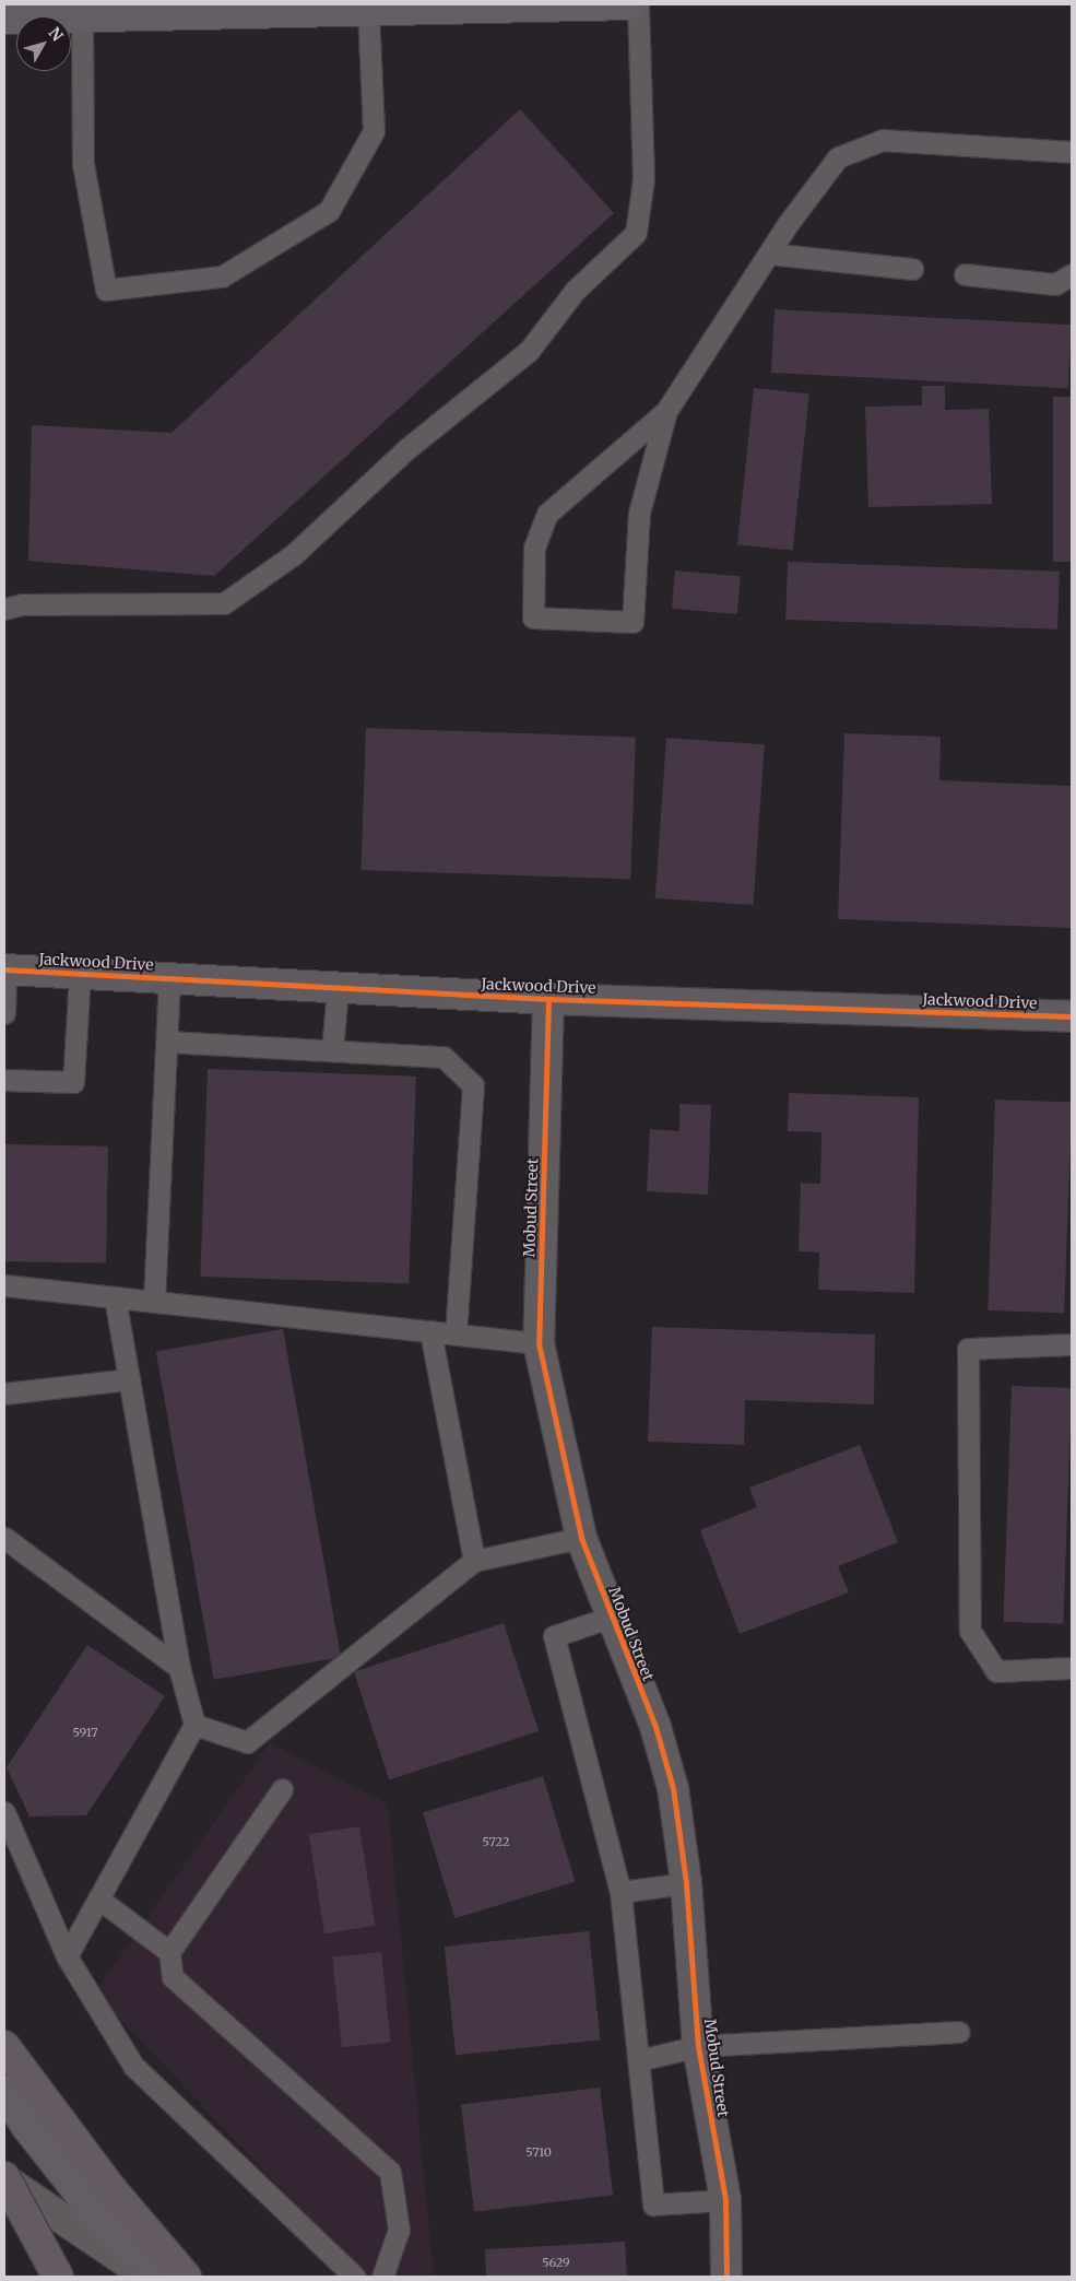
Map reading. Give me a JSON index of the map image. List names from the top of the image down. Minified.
{"streets":{"street":["Jackwood Drive","Mobud Street"]},"crossings":[["Jackwood Drive","Mobud Street"]],"house_numbers":["5917","5722","5710","5629"],"north":"top right"}
